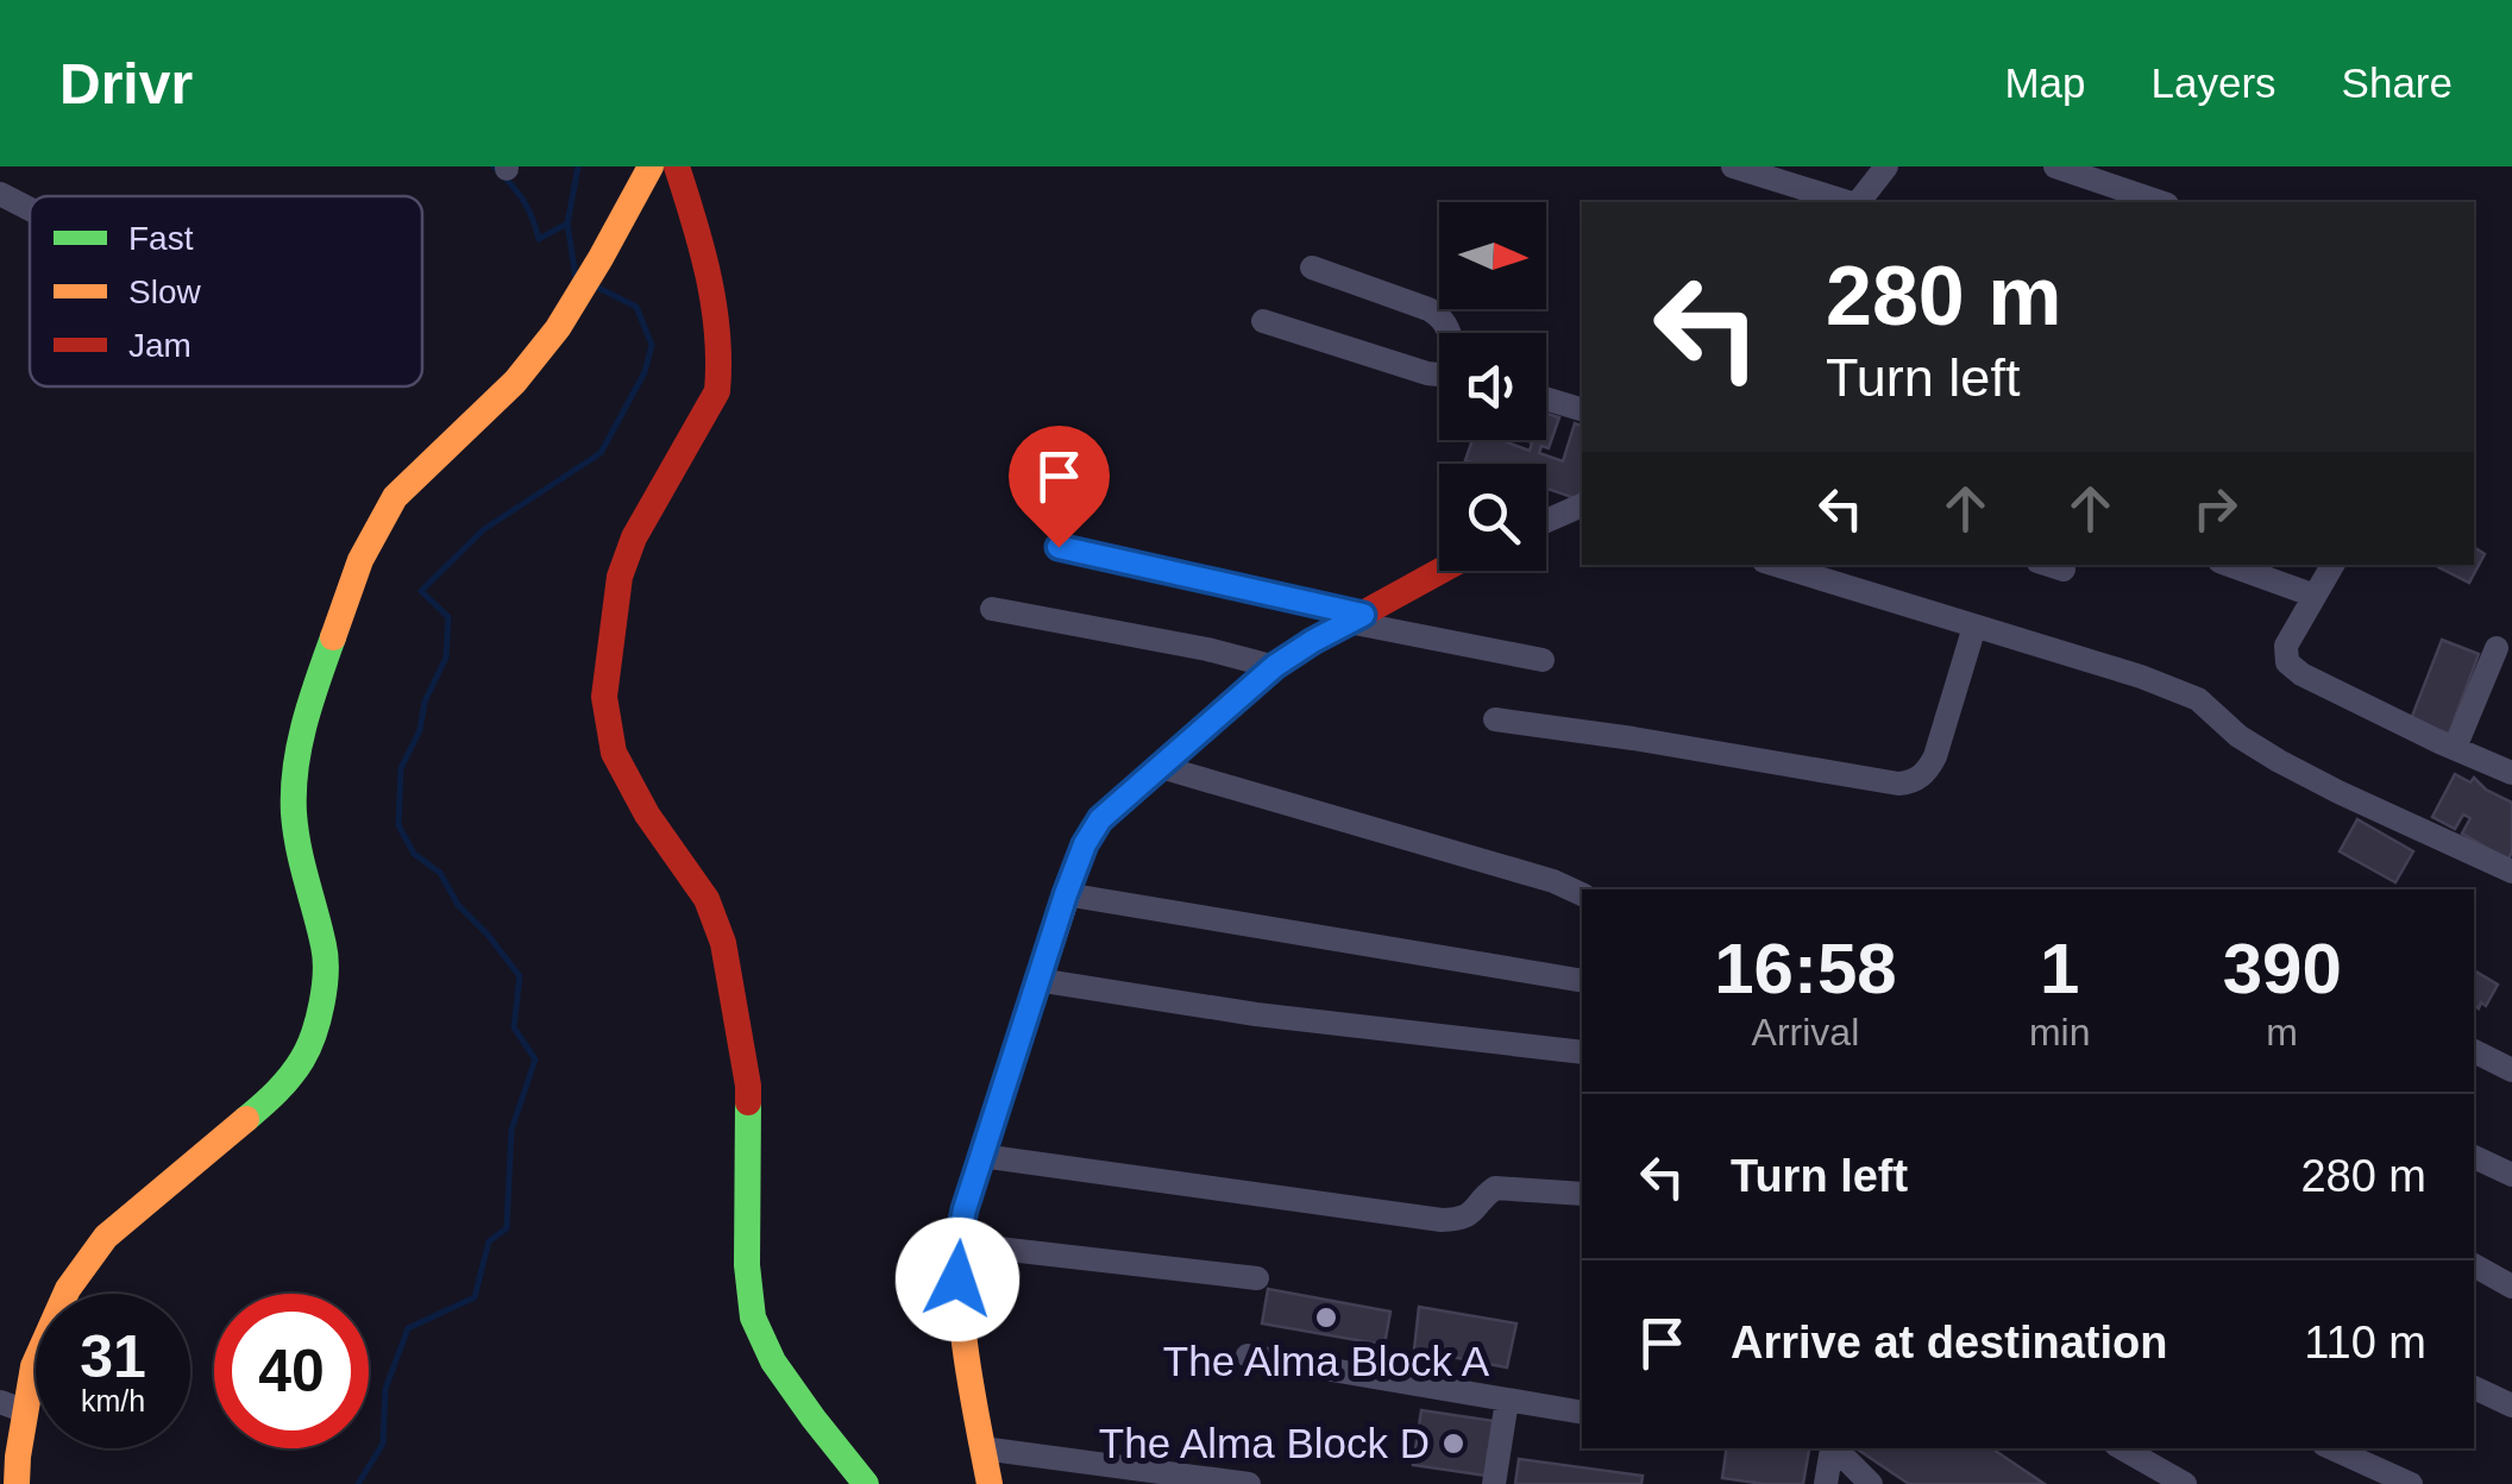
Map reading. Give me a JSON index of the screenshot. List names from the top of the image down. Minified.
{"places":["The Alma Block A","The Alma Block D"],"legend":["Fast","Slow","Jam"],"north":"right","page":{"header":"Drivr","nav":["Map","Layers","Share"],"turn":["280 m","Turn left"],"eta":["16:58","Arrival","1","min","390","m"],"list":[{"name":"Turn left","value":"280 m"},{"name":"Arrive at destination","value":"110 m"}],"speed":"31 km/h","limit":"40"}}
